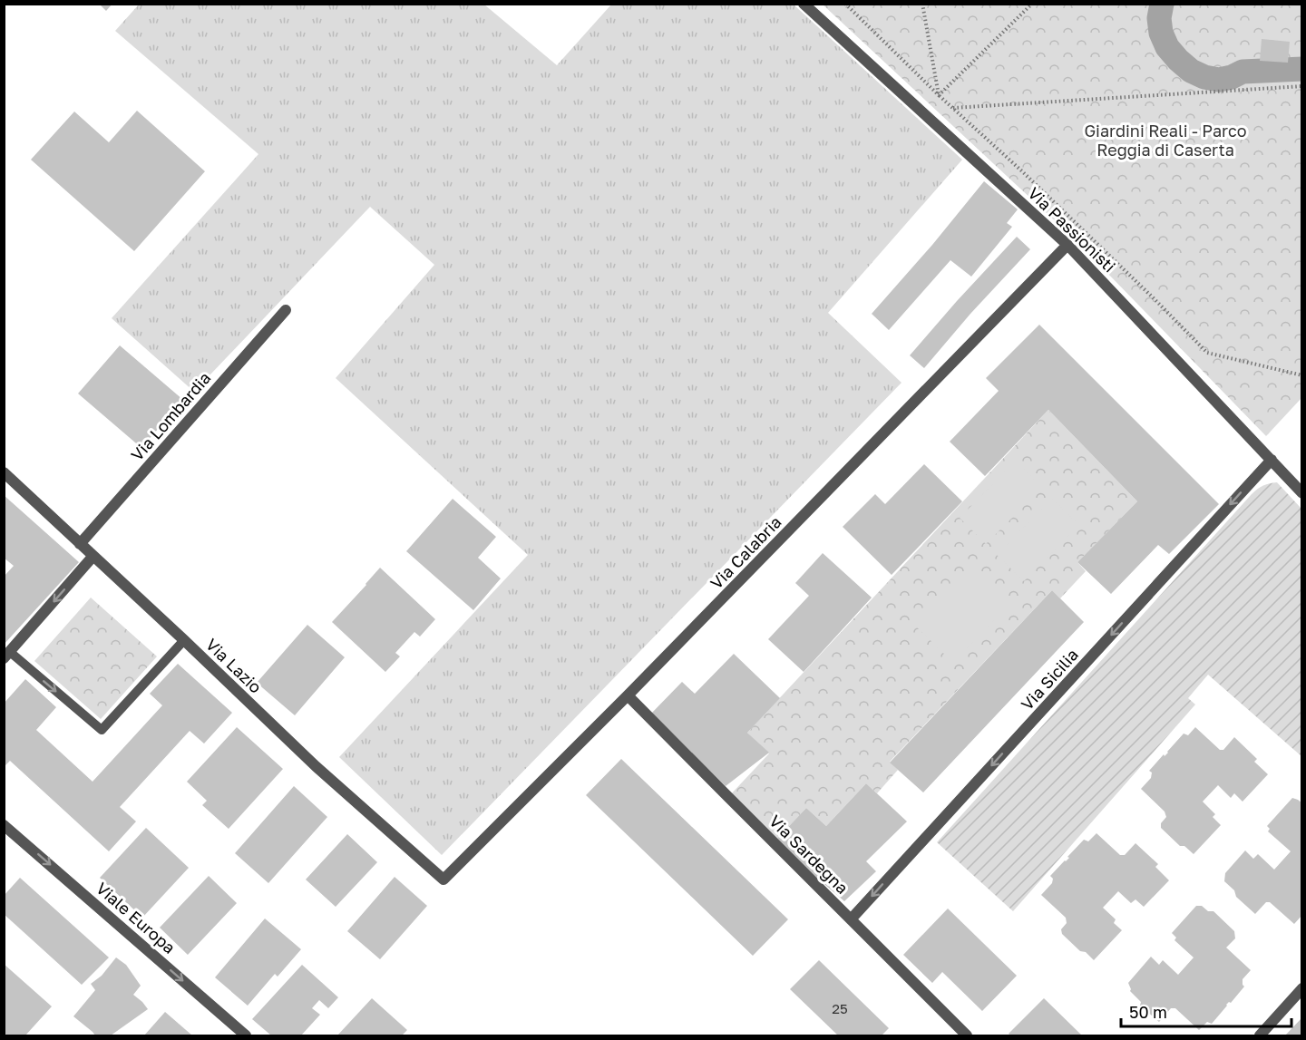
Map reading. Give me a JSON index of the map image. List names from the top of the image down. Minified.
{"streets":{"street":["Via Passionisti","Via Lombardia","Via Calabria","Via Lazio","Via Sicilia","Via Sardegna","Viale Europa"]},"crossings":[["Via Passionisti","Via Calabria"],["Via Passionisti","Via Sicilia"],["Via Lombardia","Via Lazio"],["Via Calabria","Via Lazio"],["Via Calabria","Via Sardegna"],["Via Sicilia","Via Sardegna"]],"one_way":["Via Sicilia","Viale Europa"],"parks":["Giardini Reali - Parco Reggia di Caserta"],"house_numbers":["25"],"scale_bar":"50 m"}
